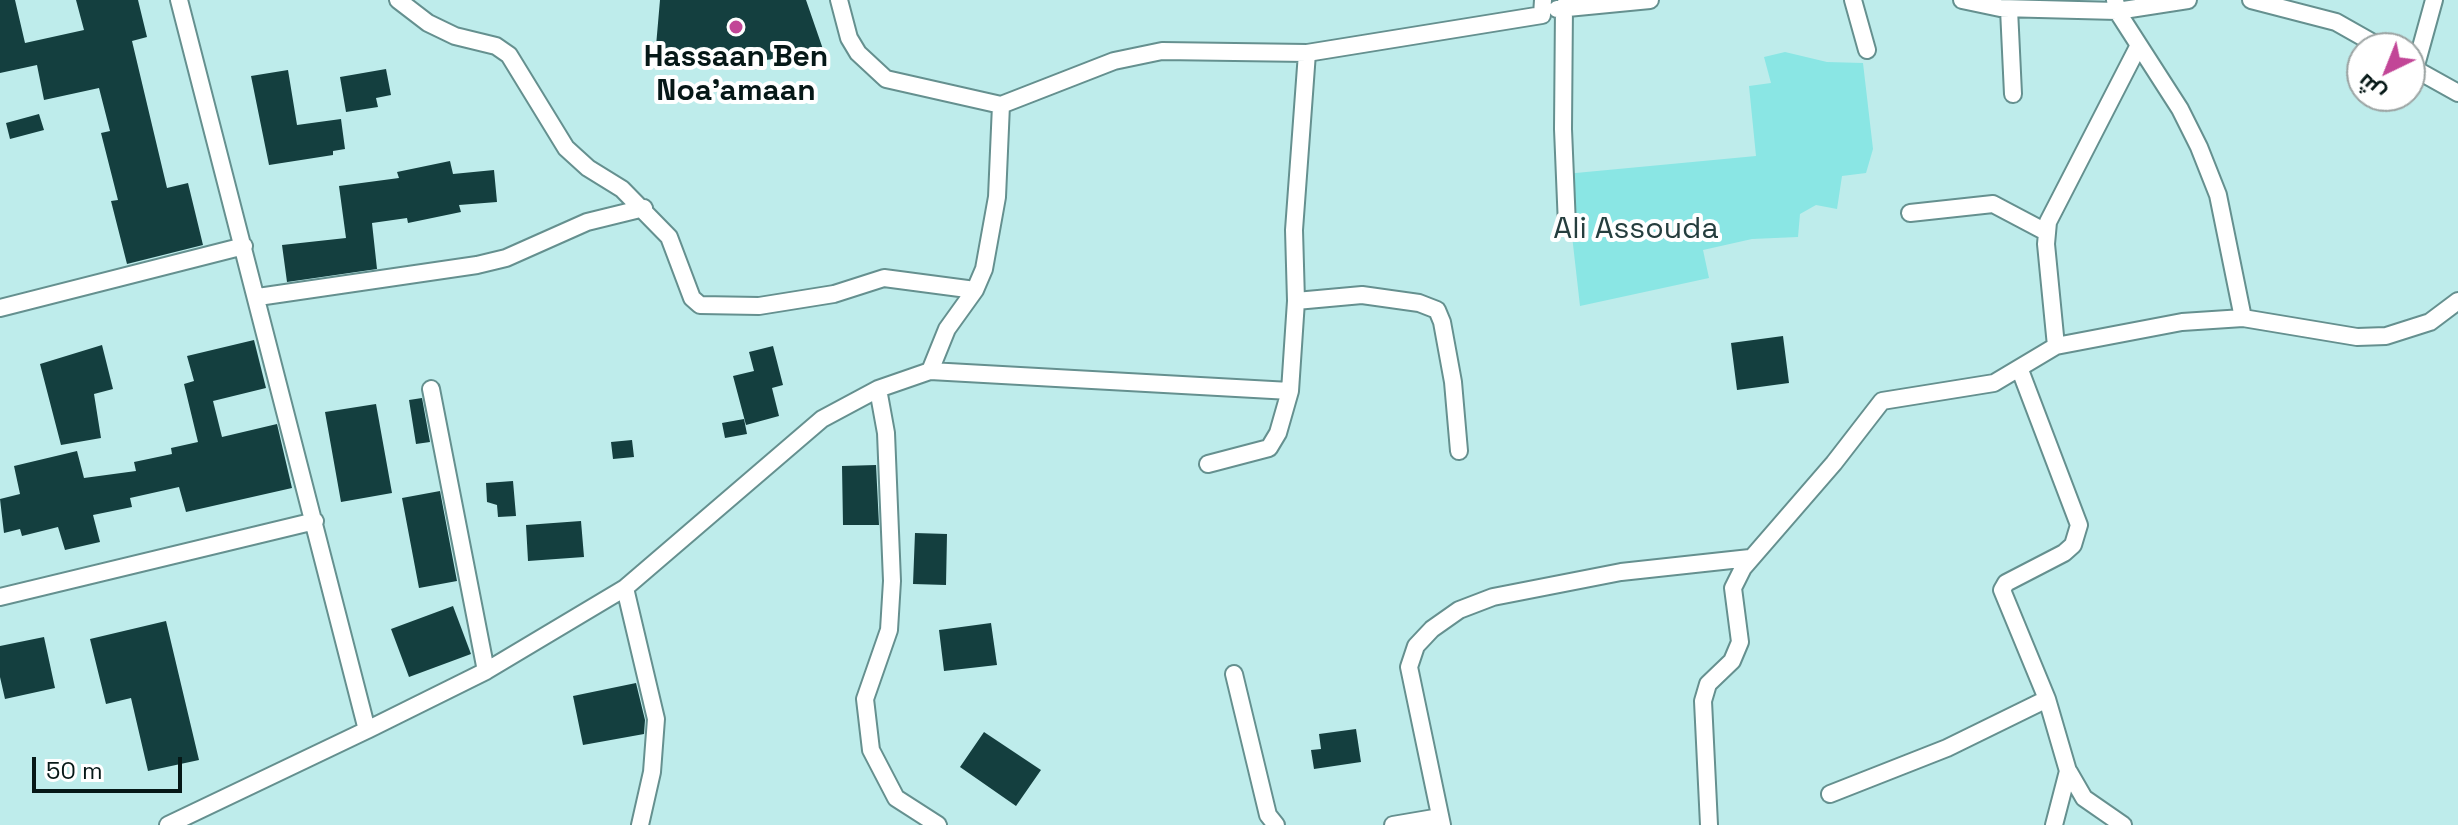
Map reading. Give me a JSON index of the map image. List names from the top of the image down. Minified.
{"parks":["Ali Assouda"],"places":["Hassaan Ben Noa'amaan"],"scale_bar":"50 m","north":"bottom left"}
